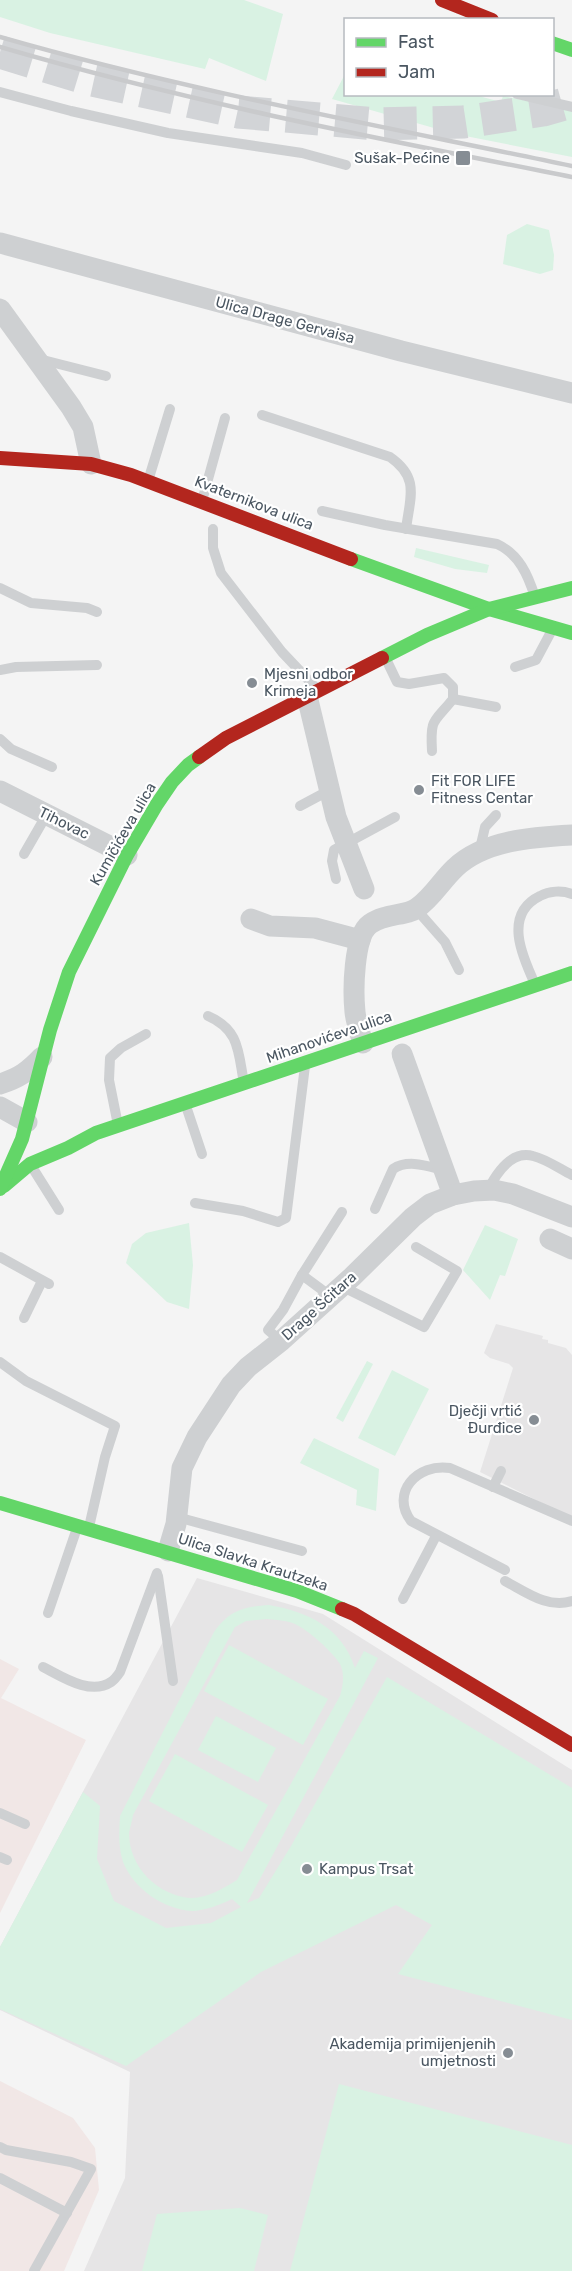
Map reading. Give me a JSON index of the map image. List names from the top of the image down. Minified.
{"streets":{"street":["Ulica Drage Gervaisa","Kvaternikova ulica","Tihovac","Kumičićeva ulica","Mihanovićeva ulica","Drage Šćitara","Ulica Slavka Krautzeka"]},"crossings":[["Kvaternikova ulica","Kumičićeva ulica"],["Tihovac","Kumičićeva ulica"],["Kumičićeva ulica","Mihanovićeva ulica"],["Drage Šćitara","Ulica Slavka Krautzeka"]],"places":{"transit":["Sušak-Pećine"],"other":["Mjesni odbor Krimeja","Fit FOR LIFE Fitness Centar","Dječji vrtić Đurđice","Kampus Trsat","Akademija primijenjenih umjetnosti"]},"legend":["Fast","Jam"]}
